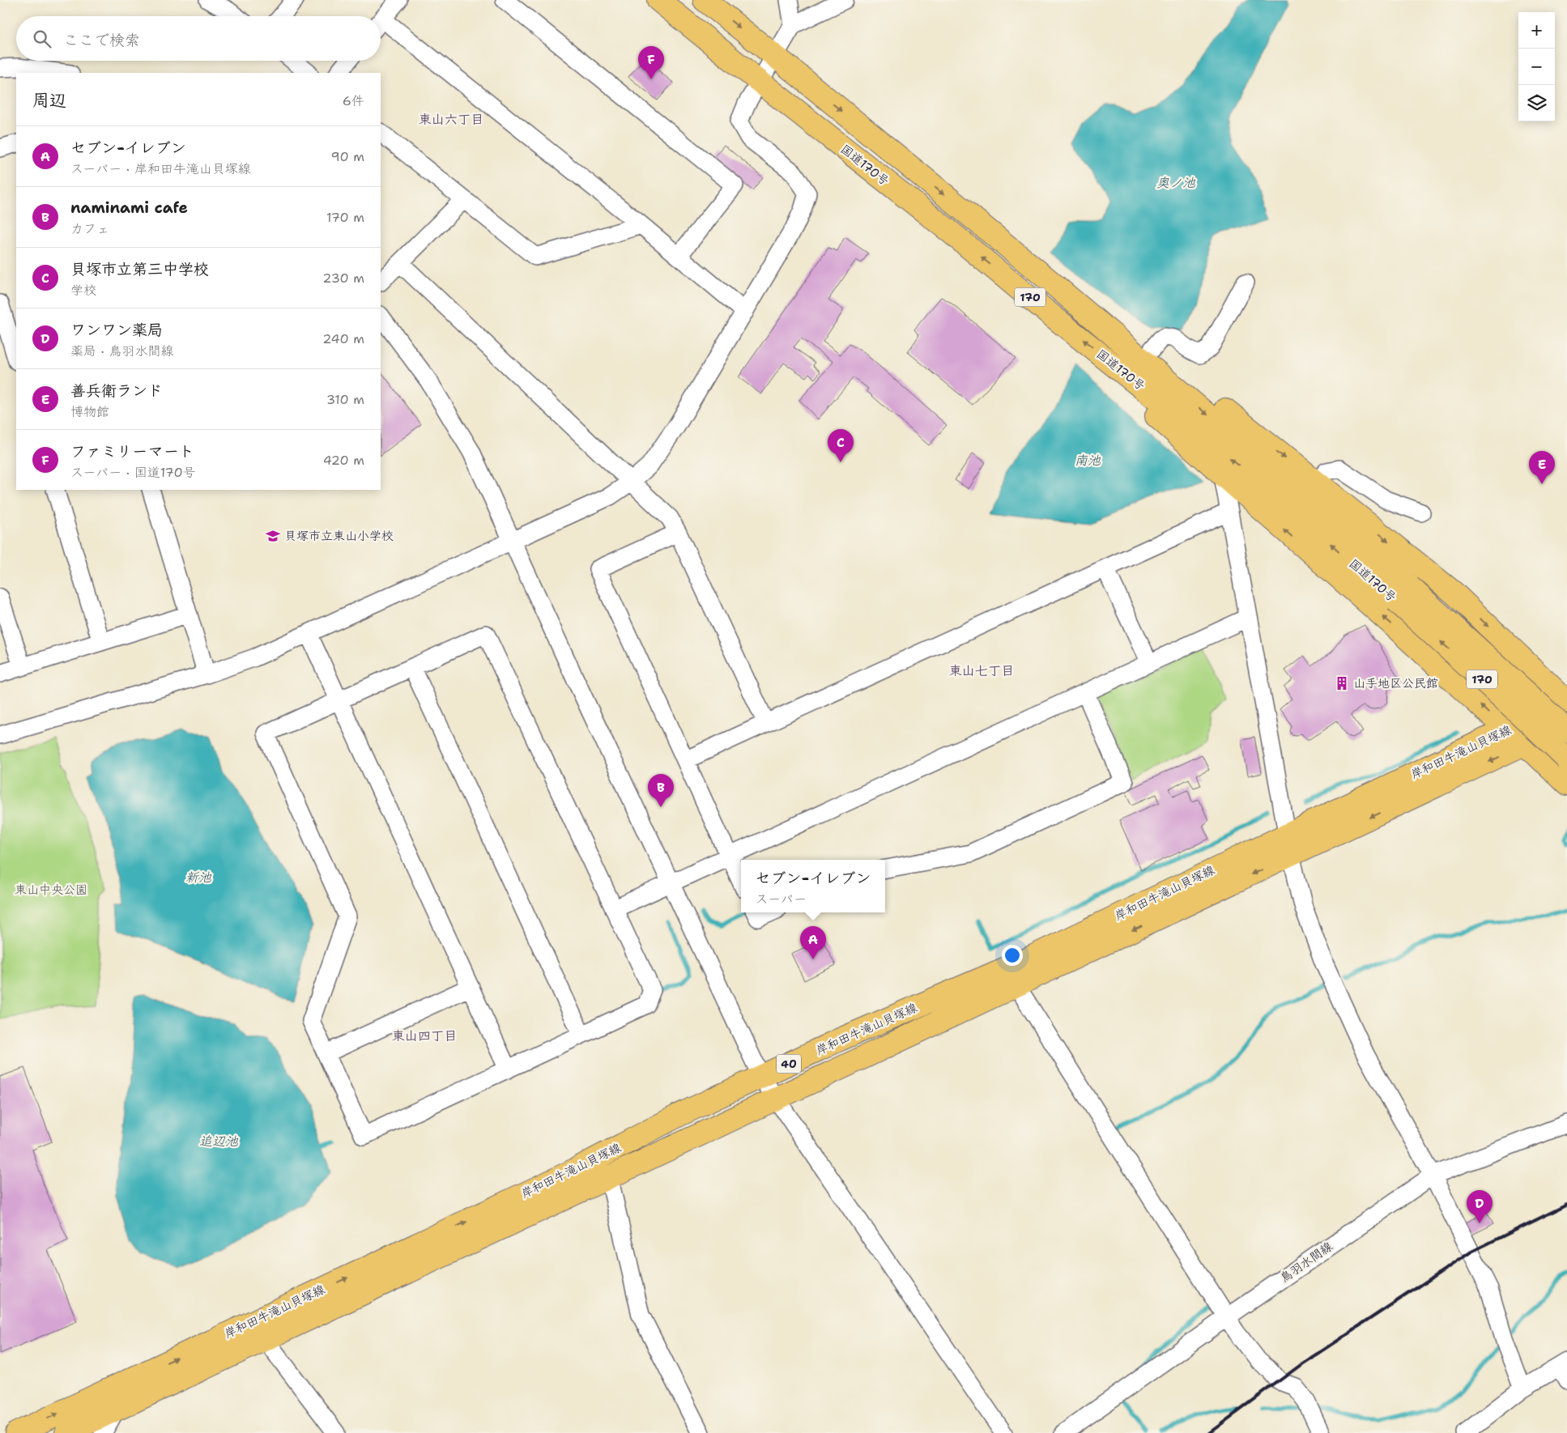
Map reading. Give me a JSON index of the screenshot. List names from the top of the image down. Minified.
{"streets":{"main road":["国道170号","170","岸和田牛滝山貝塚線","40"],"street":["鳥羽水間線"]},"districts":["東山六丁目","東山七丁目","東山四丁目"],"water":["奥ノ池","南池","新池","追辺池"],"parks":["東山中央公園"],"places":{"school or university":["貝塚市立東山小学校"],"building":["山手地区公民館"]},"page":{"map_buttons":["+","−"],"search":"ここで検索","pins":["F","C","E","B","A","D"],"heading":["周辺","6件"],"list":[{"mark":"A","name":"セブン-イレブン","note":"スーパー · 岸和田牛滝山貝塚線","value":"90 m"},{"mark":"B","name":"naminami cafe","note":"カフェ","value":"170 m"},{"mark":"C","name":"貝塚市立第三中学校","note":"学校","value":"230 m"},{"mark":"D","name":"ワンワン薬局","note":"薬局 · 鳥羽水間線","value":"240 m"},{"mark":"E","name":"善兵衛ランド","note":"博物館","value":"310 m"},{"mark":"F","name":"ファミリーマート","note":"スーパー · 国道170号","value":"420 m"}],"popup":["セブン-イレブン","スーパー"]}}
